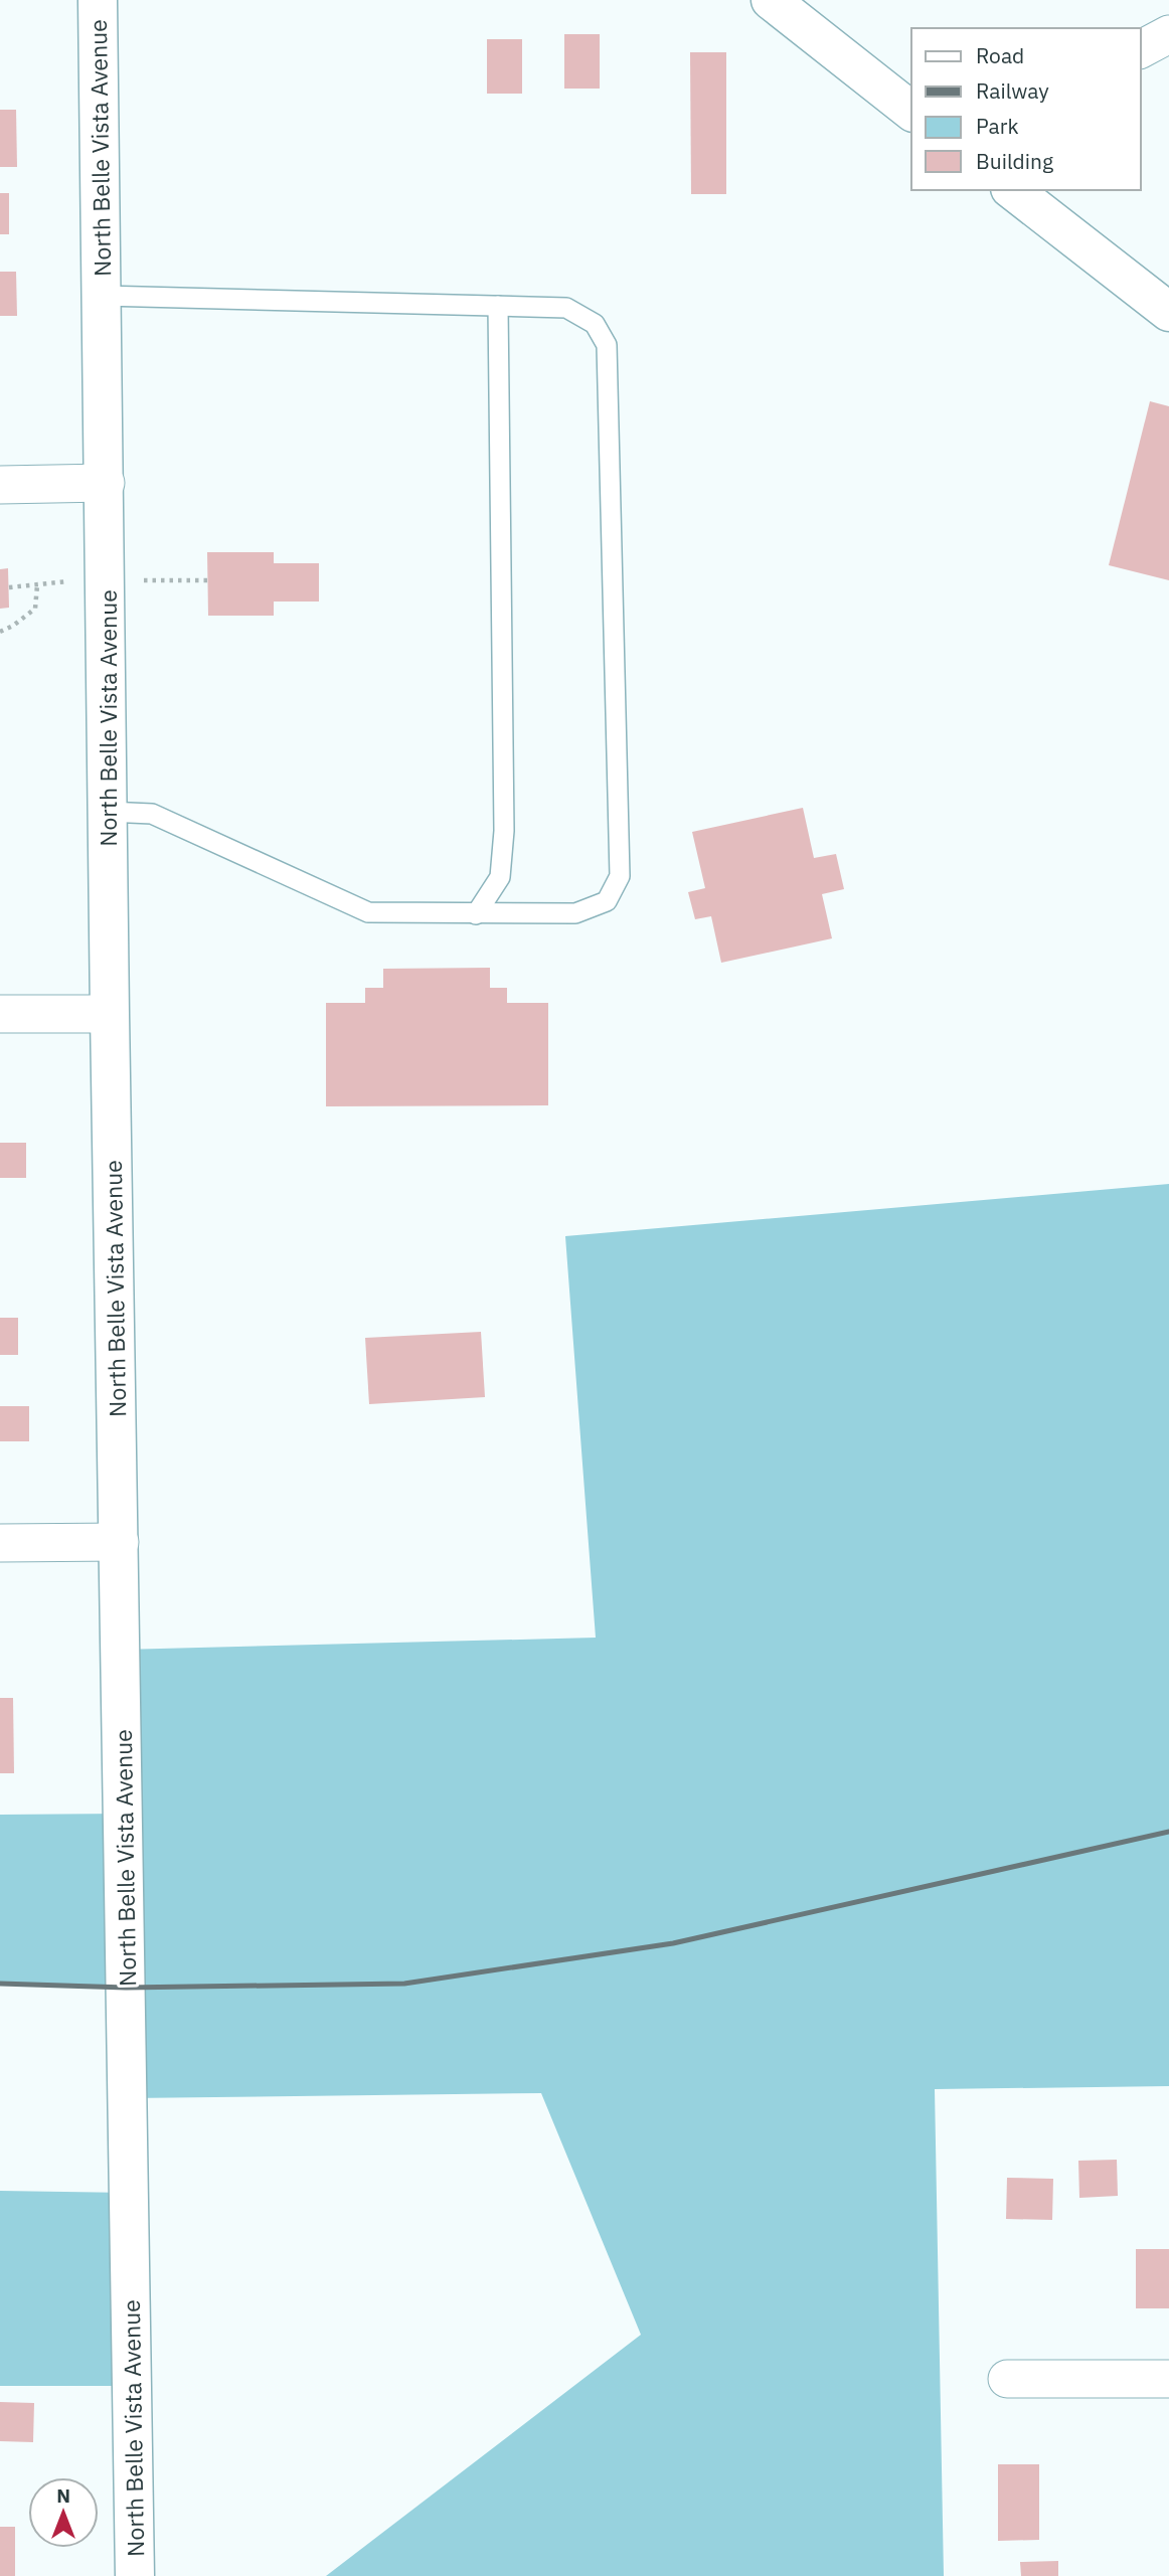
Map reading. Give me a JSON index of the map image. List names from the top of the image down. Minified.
{"streets":{"street":["North Belle Vista Avenue"]},"legend":["Road","Railway","Park","Building"],"north":"top"}
